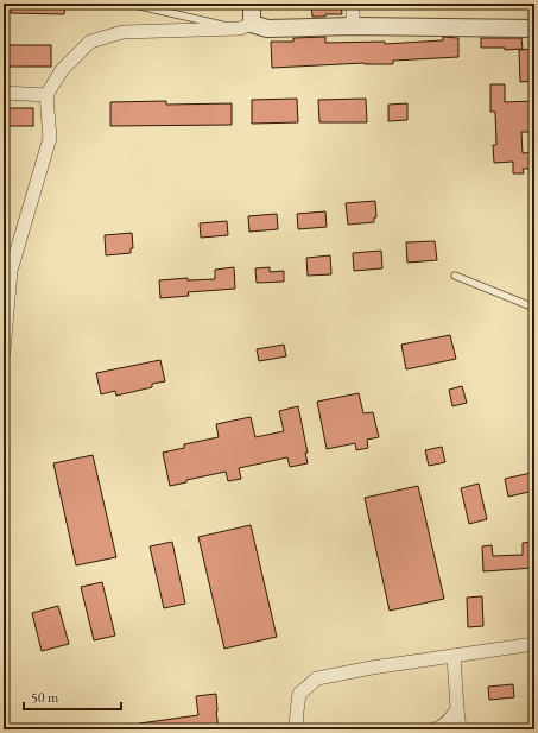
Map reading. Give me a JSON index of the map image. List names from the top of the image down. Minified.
{"scale_bar":"50 m"}
